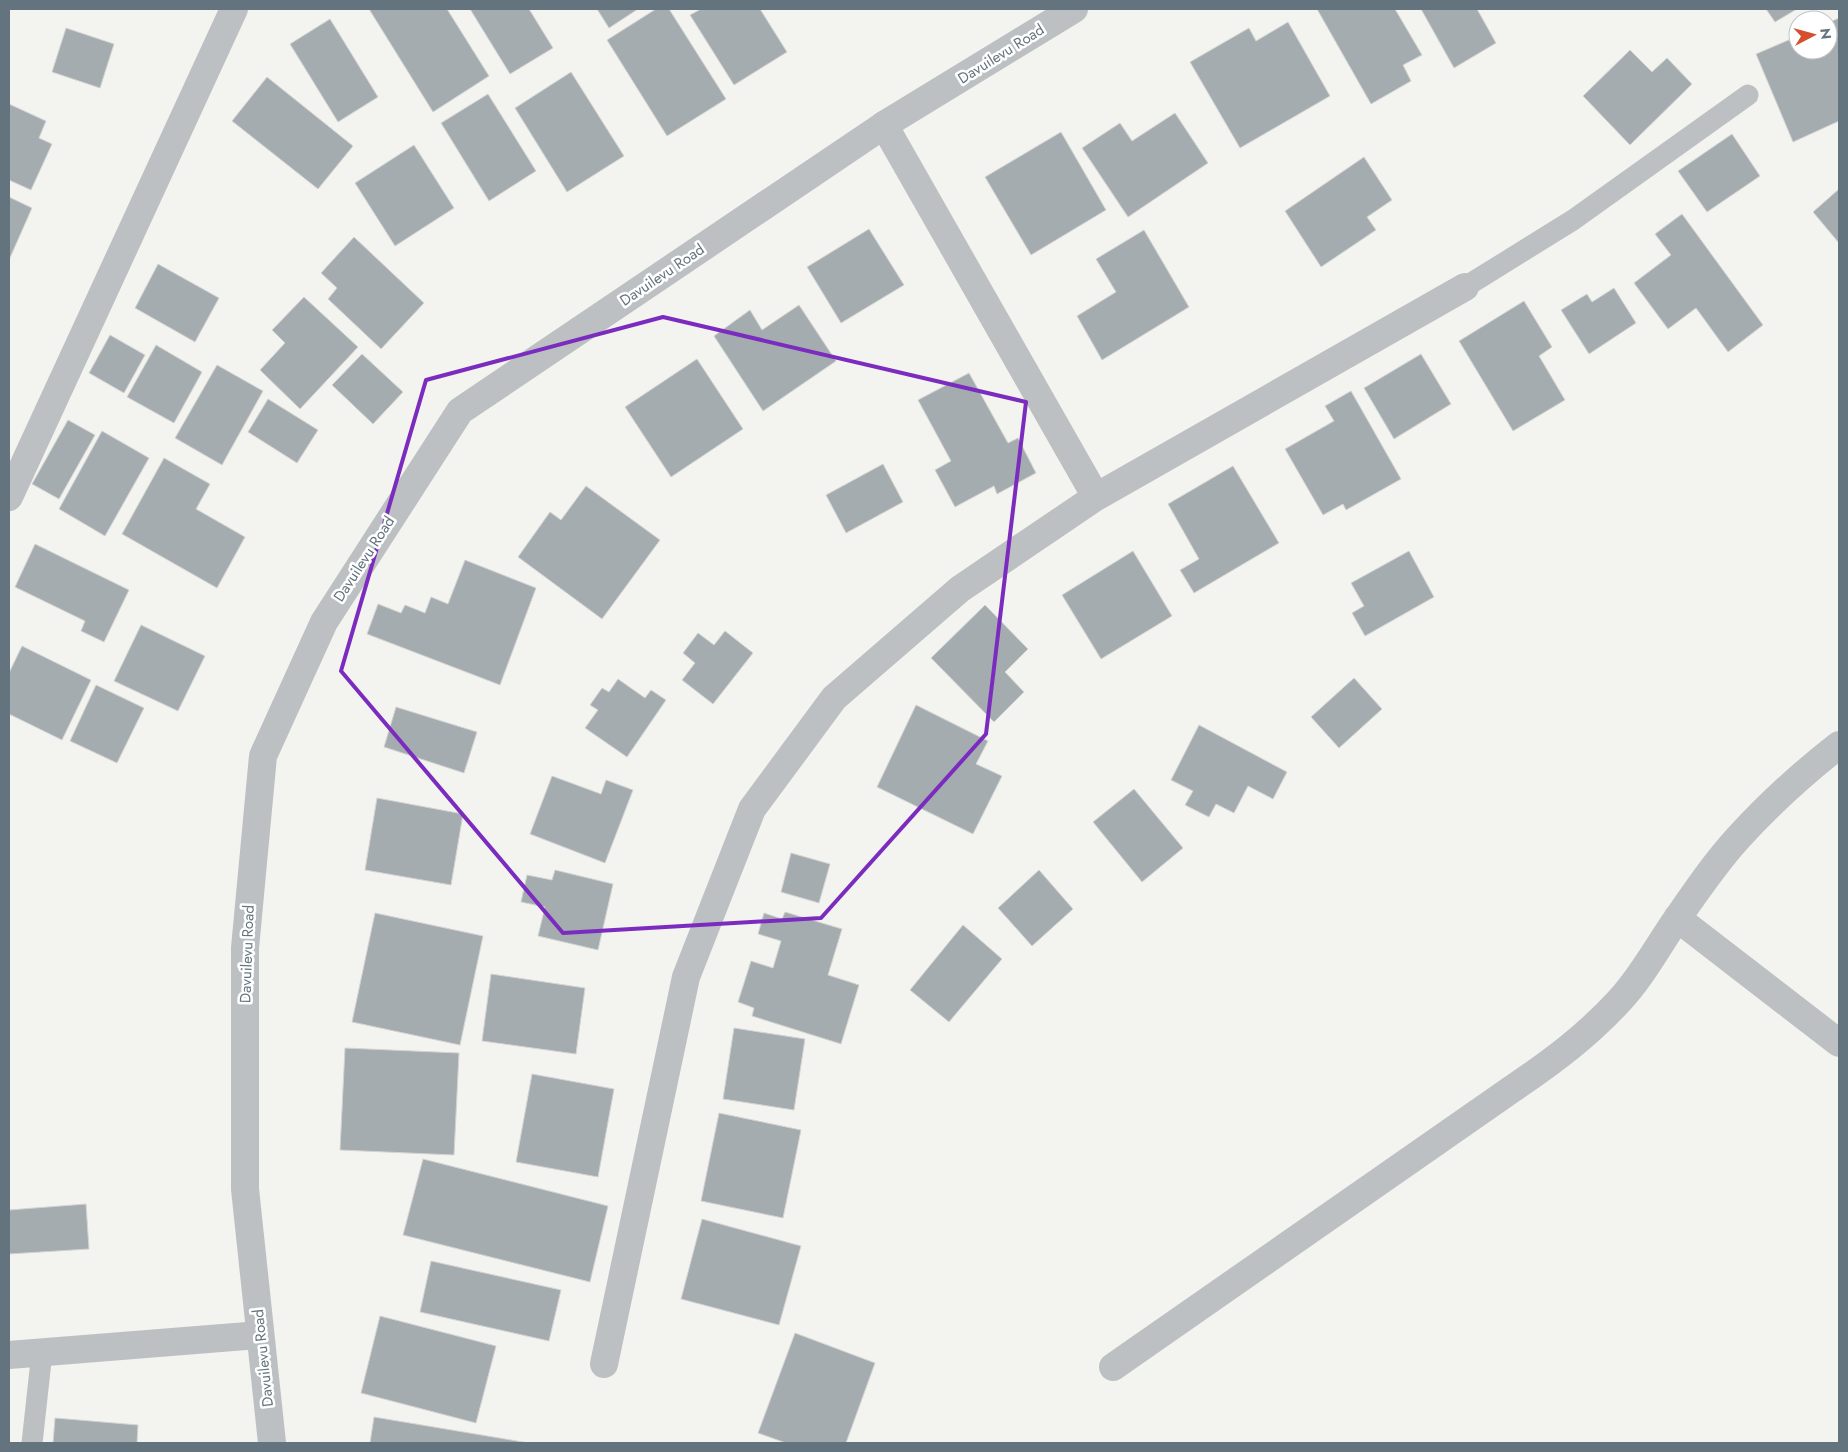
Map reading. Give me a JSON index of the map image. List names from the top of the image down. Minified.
{"streets":{"street":["Davuilevu Road"]},"north":"right"}
